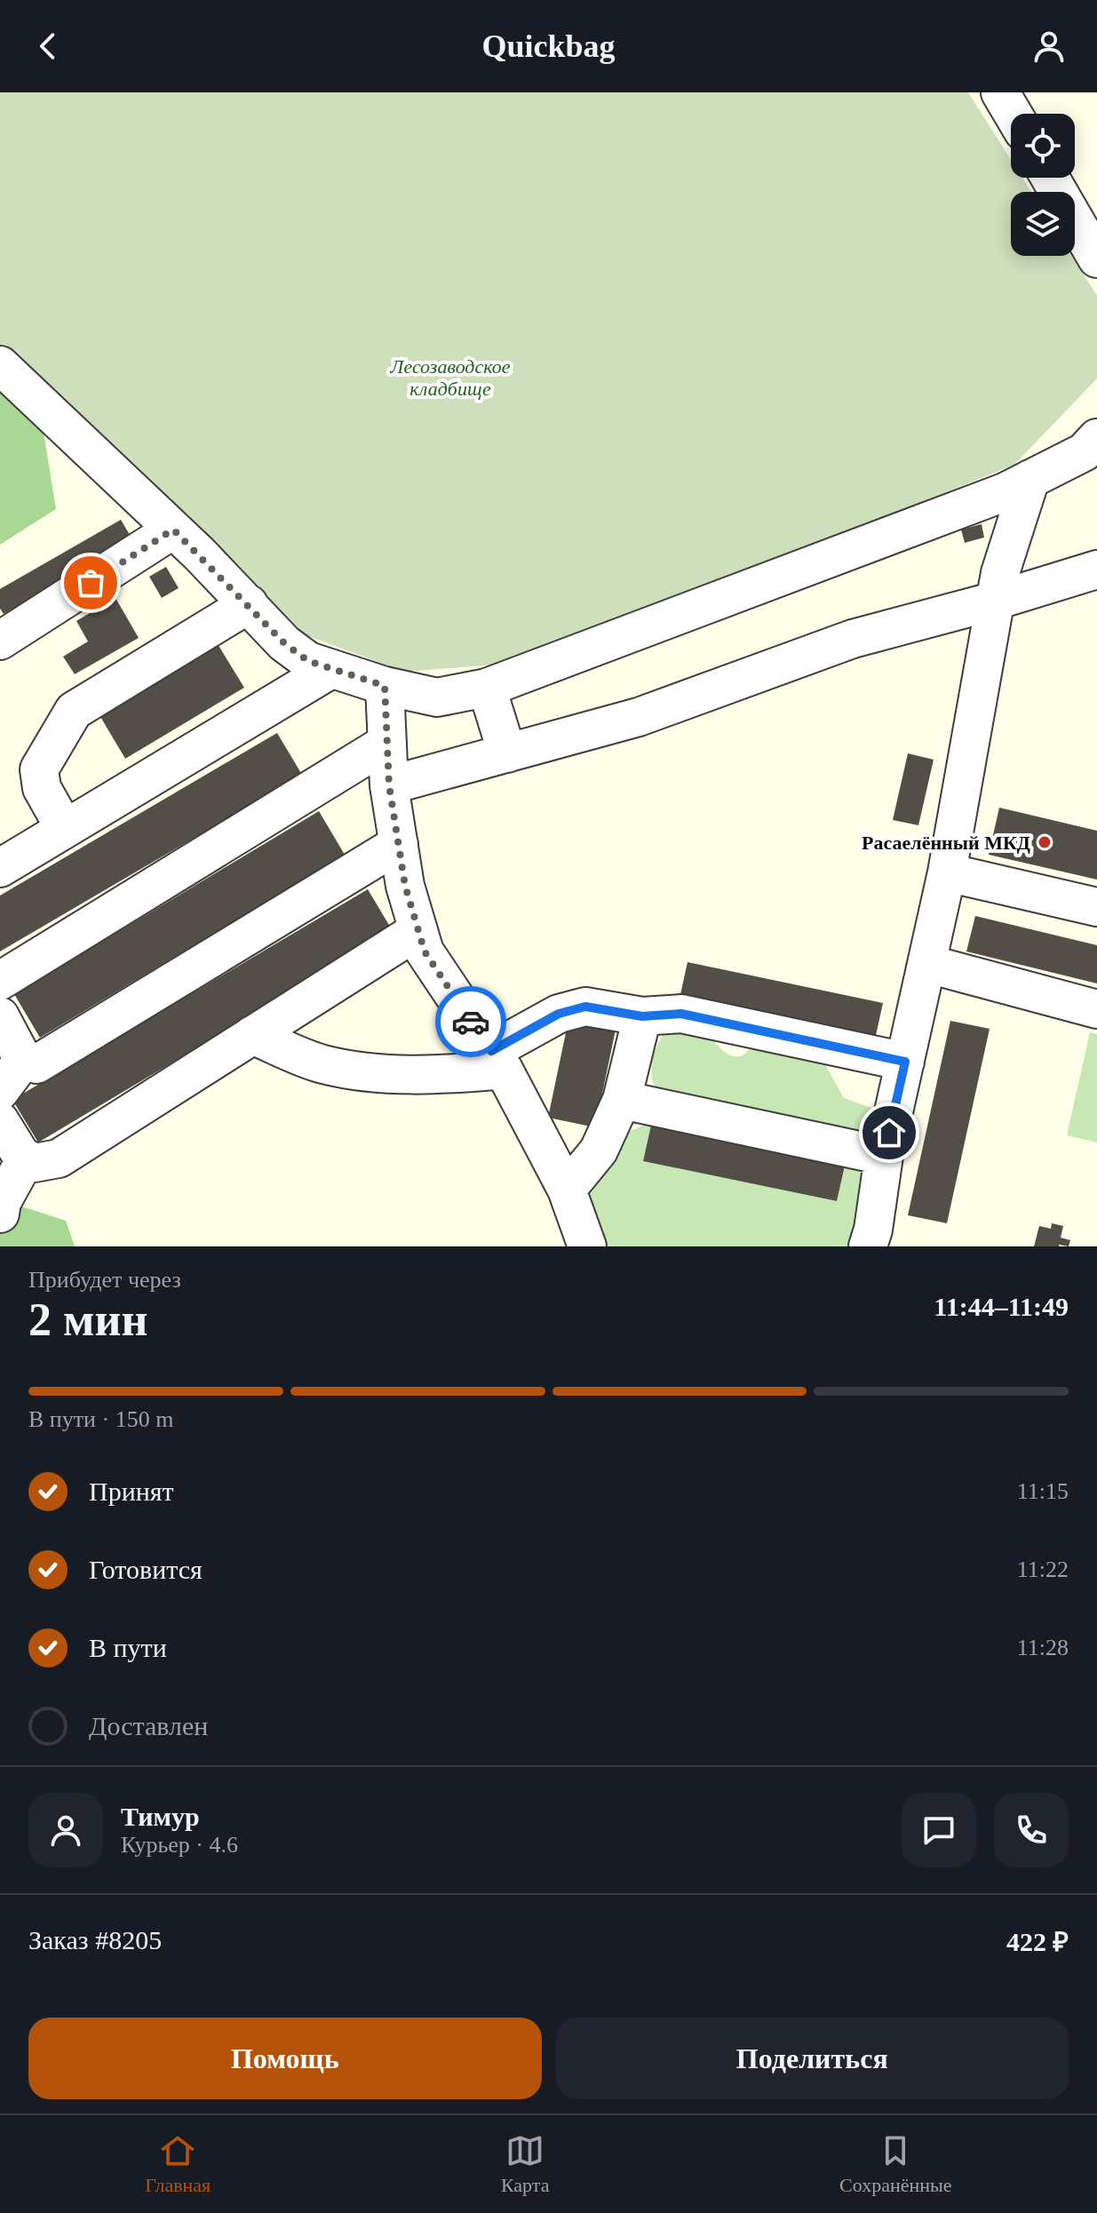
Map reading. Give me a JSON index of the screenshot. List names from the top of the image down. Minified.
{"parks":["Лесозаводское кладбище"],"places":["Расаелённый МКД"],"page":{"header":"Quickbag","heading":["2 мин","Прибудет через","11:44–11:49"],"panel":["Тимур","Курьер · 4.6","Заказ #8205","422 ₽"],"bar":"В пути · 150 m","list":[["Принят","11:15"],["Готовится","11:22"],["В пути","11:28"],"Доставлен"],"buttons":["Помощь","Поделиться"],"tabs":["Главная","Карта","Сохранённые"]}}
